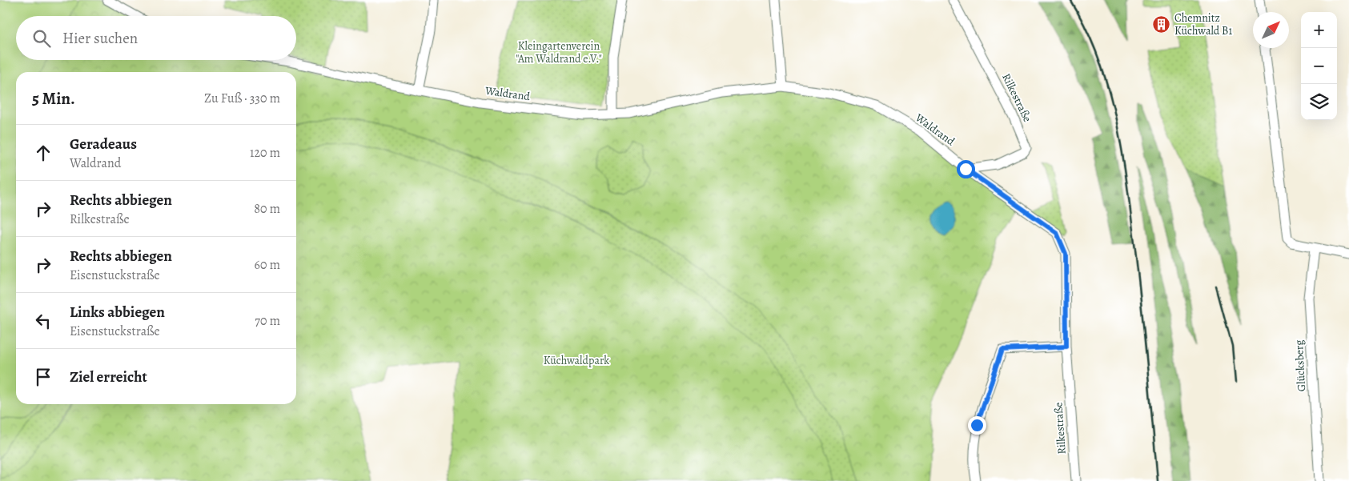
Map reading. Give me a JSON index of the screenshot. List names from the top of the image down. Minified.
{"streets":{"street":["Waldrand","Rilkestraße","Glücksberg"]},"crossings":[["Waldrand","Rilkestraße"]],"parks":["Kleingartenverein \"Am Waldrand e.V.\"","Küchwaldpark"],"places":{"building":["Chemnitz Küchwald B1"]},"north":"top right","page":{"map_buttons":["+","−"],"search":"Hier suchen","heading":["5 Min.","Zu Fuß · 330 m"],"list":[["Geradeaus","Waldrand","120 m"],["Rechts abbiegen","Rilkestraße","80 m"],["Rechts abbiegen","Eisenstuckstraße","60 m"],["Links abbiegen","Eisenstuckstraße","70 m"],"Ziel erreicht"]}}
